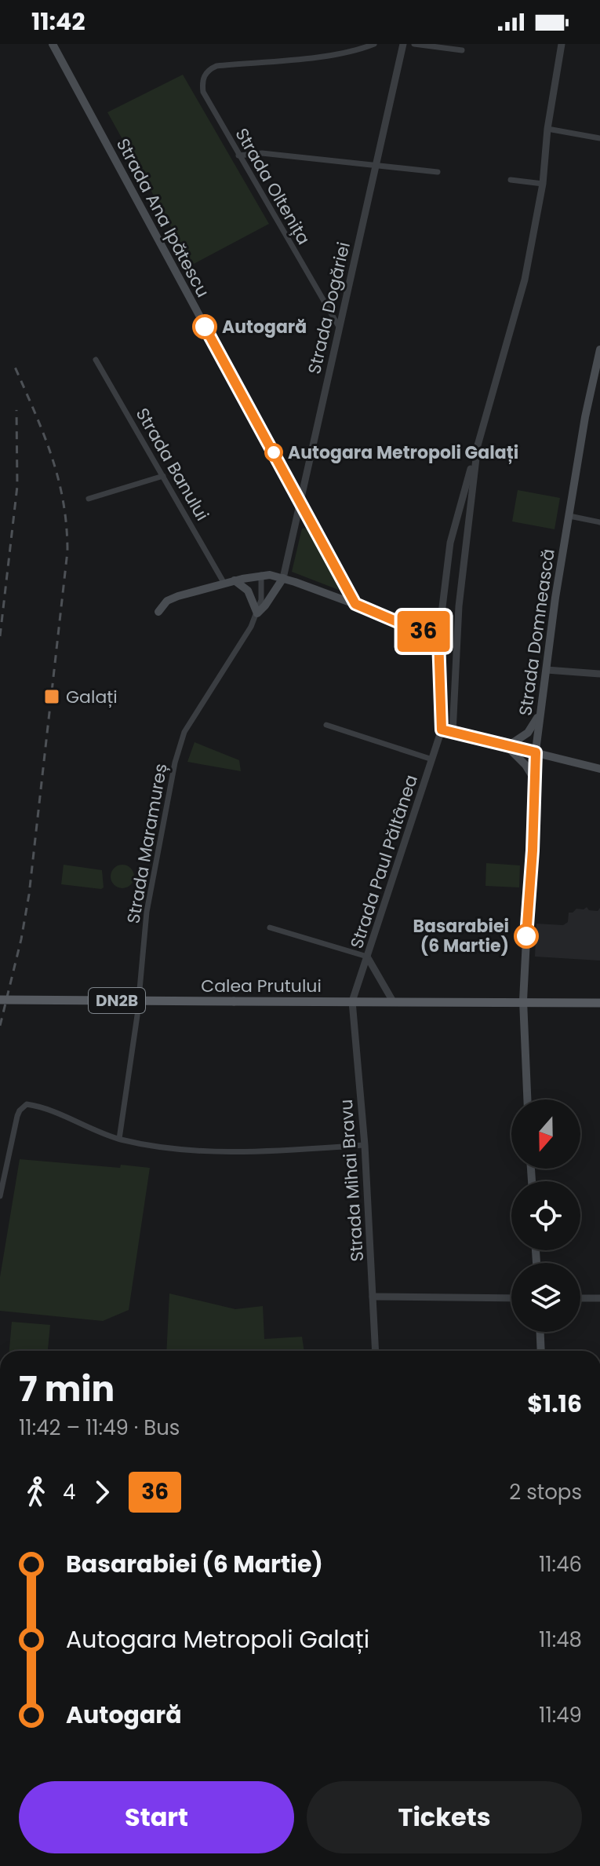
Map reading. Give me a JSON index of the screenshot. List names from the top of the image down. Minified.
{"streets":{"main road":["Strada Ana Ipătescu","Strada Domnească","Calea Prutului","DN2B"],"street":["Strada Oltenița","Strada Dogăriei","Strada Banului","Strada Maramureș","Strada Paul Păltânea","Strada Mihai Bravu"]},"crossings":[["Strada Oltenița","Strada Dogăriei"],["Strada Ana Ipătescu","Strada Dogăriei"],["Strada Domnească","Calea Prutului"],["Strada Domnească","DN2B"],["Strada Paul Păltânea","Calea Prutului"],["Strada Paul Păltânea","Strada Mihai Bravu"],["Calea Prutului","DN2B"],["Calea Prutului","Strada Mihai Bravu"]],"places":{"other":["Autogară","Autogara Metropoli Galați","Basarabiei (6 Martie)"],"transit":["Galați"]},"lines":["bus line 36"],"north":"bottom","page":{"status":"11:42","on_map":"36","heading":["7 min","11:42 – 11:49 · Bus","$1.16"],"legs":["4","36","2 stops"],"list":[{"name":"Basarabiei (6 Martie)","value":"11:46"},{"name":"Autogara Metropoli Galați","value":"11:48"},{"name":"Autogară","value":"11:49"}],"buttons":["Start","Tickets"]}}
